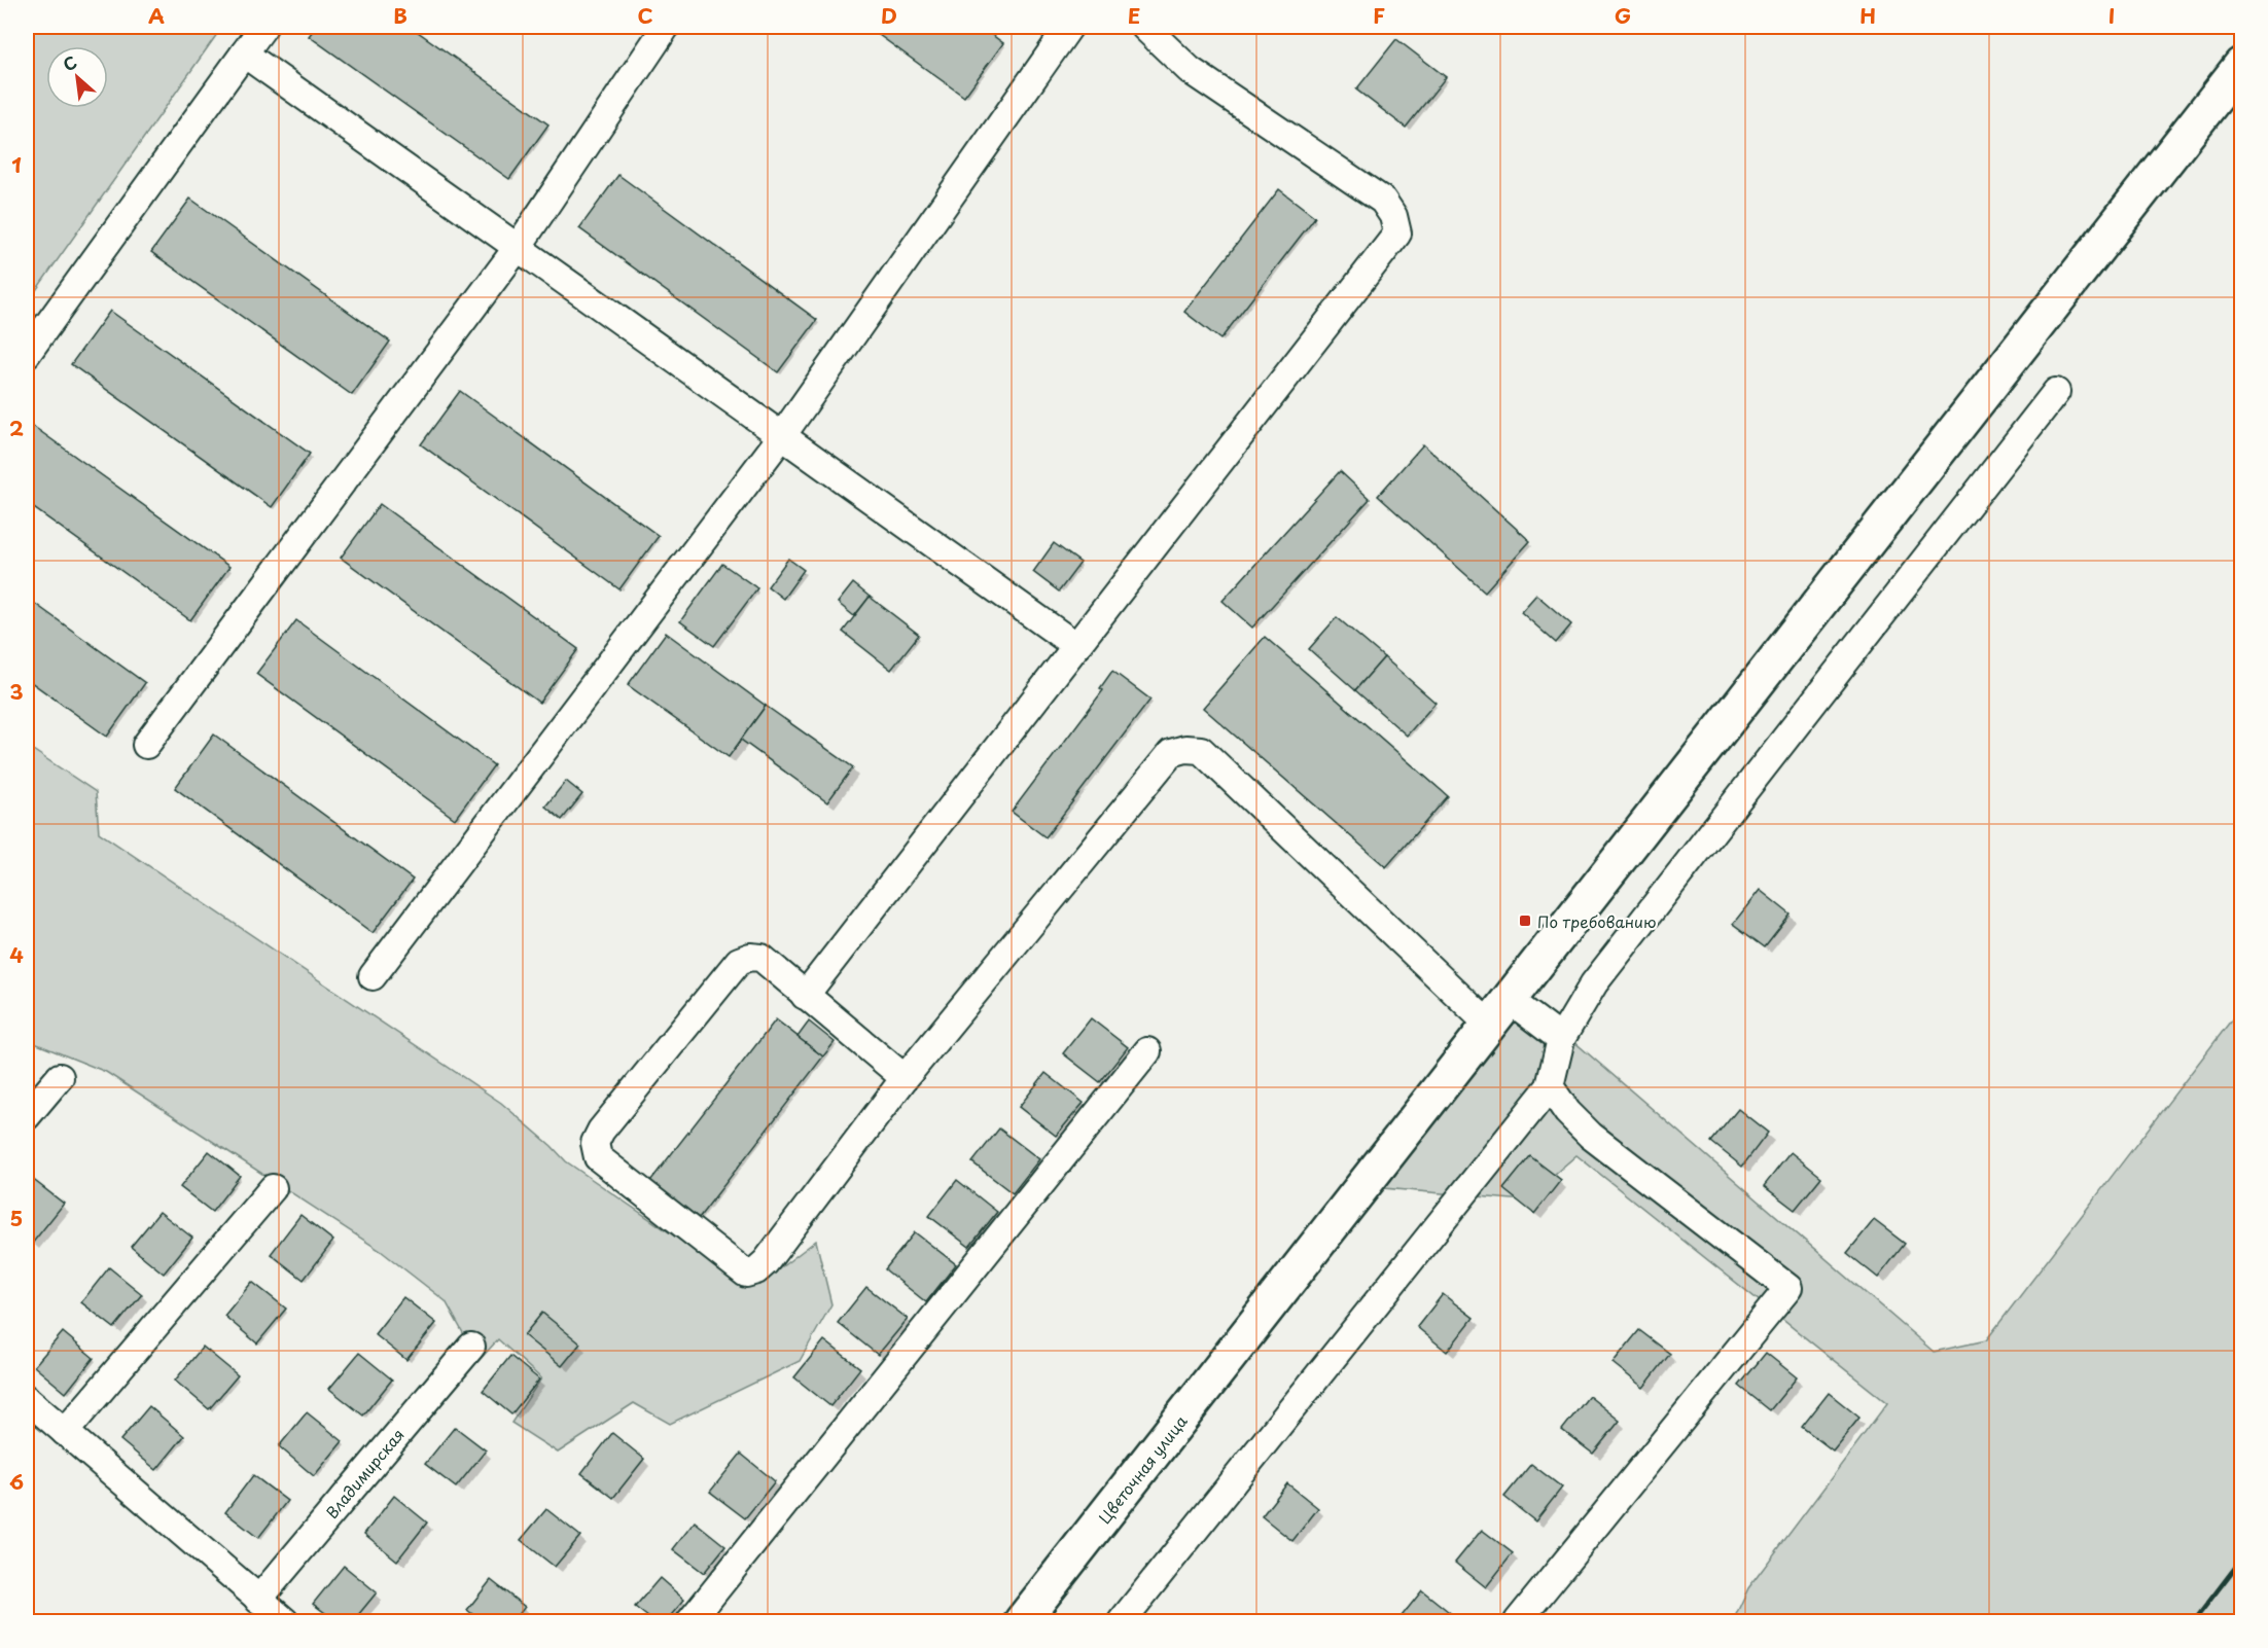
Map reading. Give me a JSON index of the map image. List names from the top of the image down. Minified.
{"streets":{"main road":["Цветочная улица"],"street":["Владимирская"]},"places":{"transit":["По требованию"]},"north":"top left","grid":{"columns":["A","B","C","D","E","F","G","H","I"],"rows":["1","2","3","4","5","6"]}}
